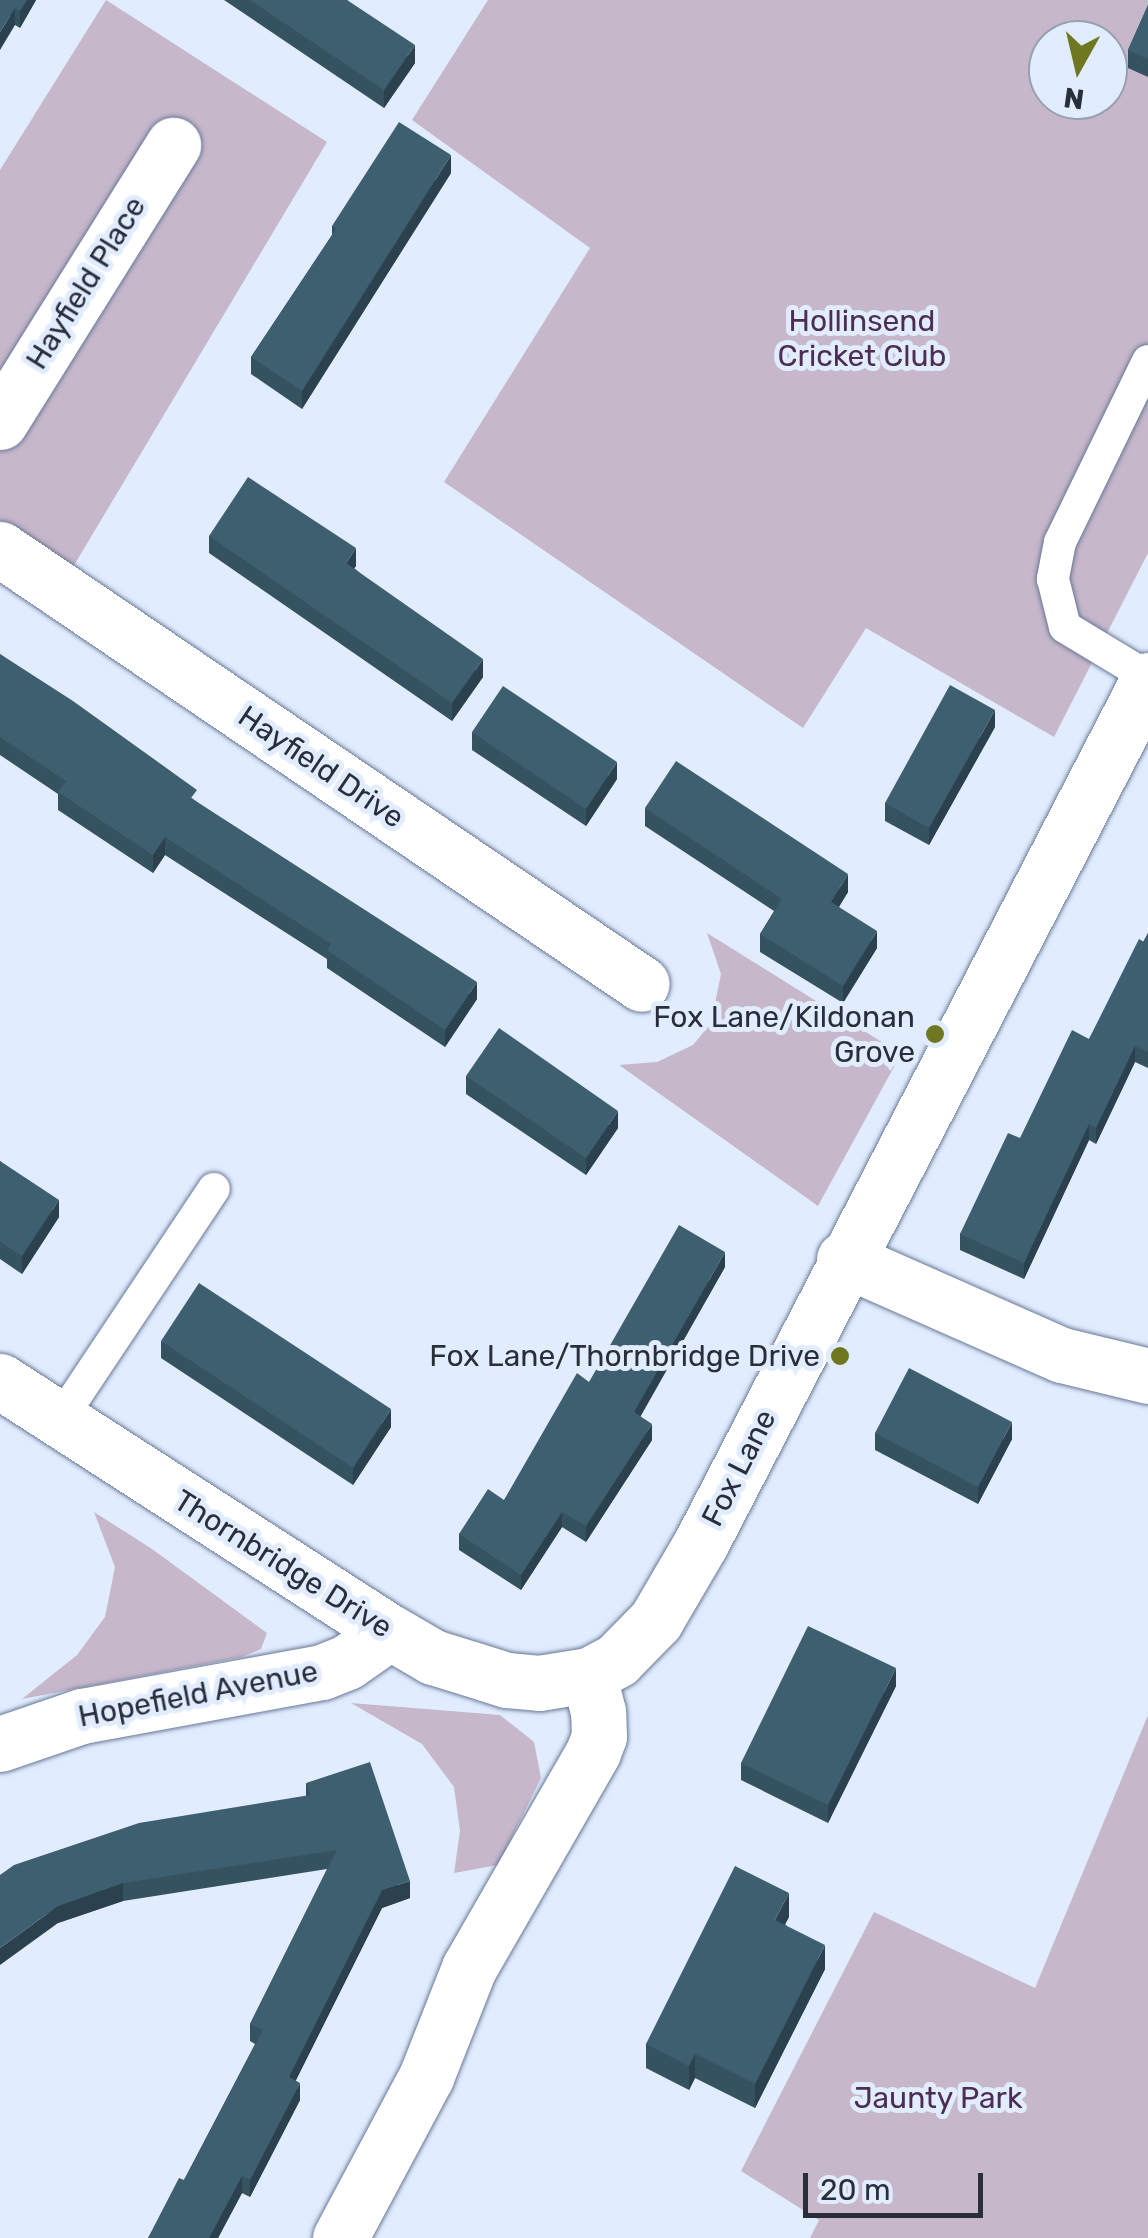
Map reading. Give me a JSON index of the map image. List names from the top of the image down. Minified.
{"streets":{"street":["Hayfield Place","Hayfield Drive","Fox Lane","Thornbridge Drive","Hopefield Avenue"]},"crossings":[["Fox Lane","Thornbridge Drive"],["Thornbridge Drive","Hopefield Avenue"]],"parks":["Hollinsend Cricket Club","Jaunty Park"],"places":["Fox Lane/Kildonan Grove","Fox Lane/Thornbridge Drive"],"scale_bar":"20 m","north":"bottom"}
